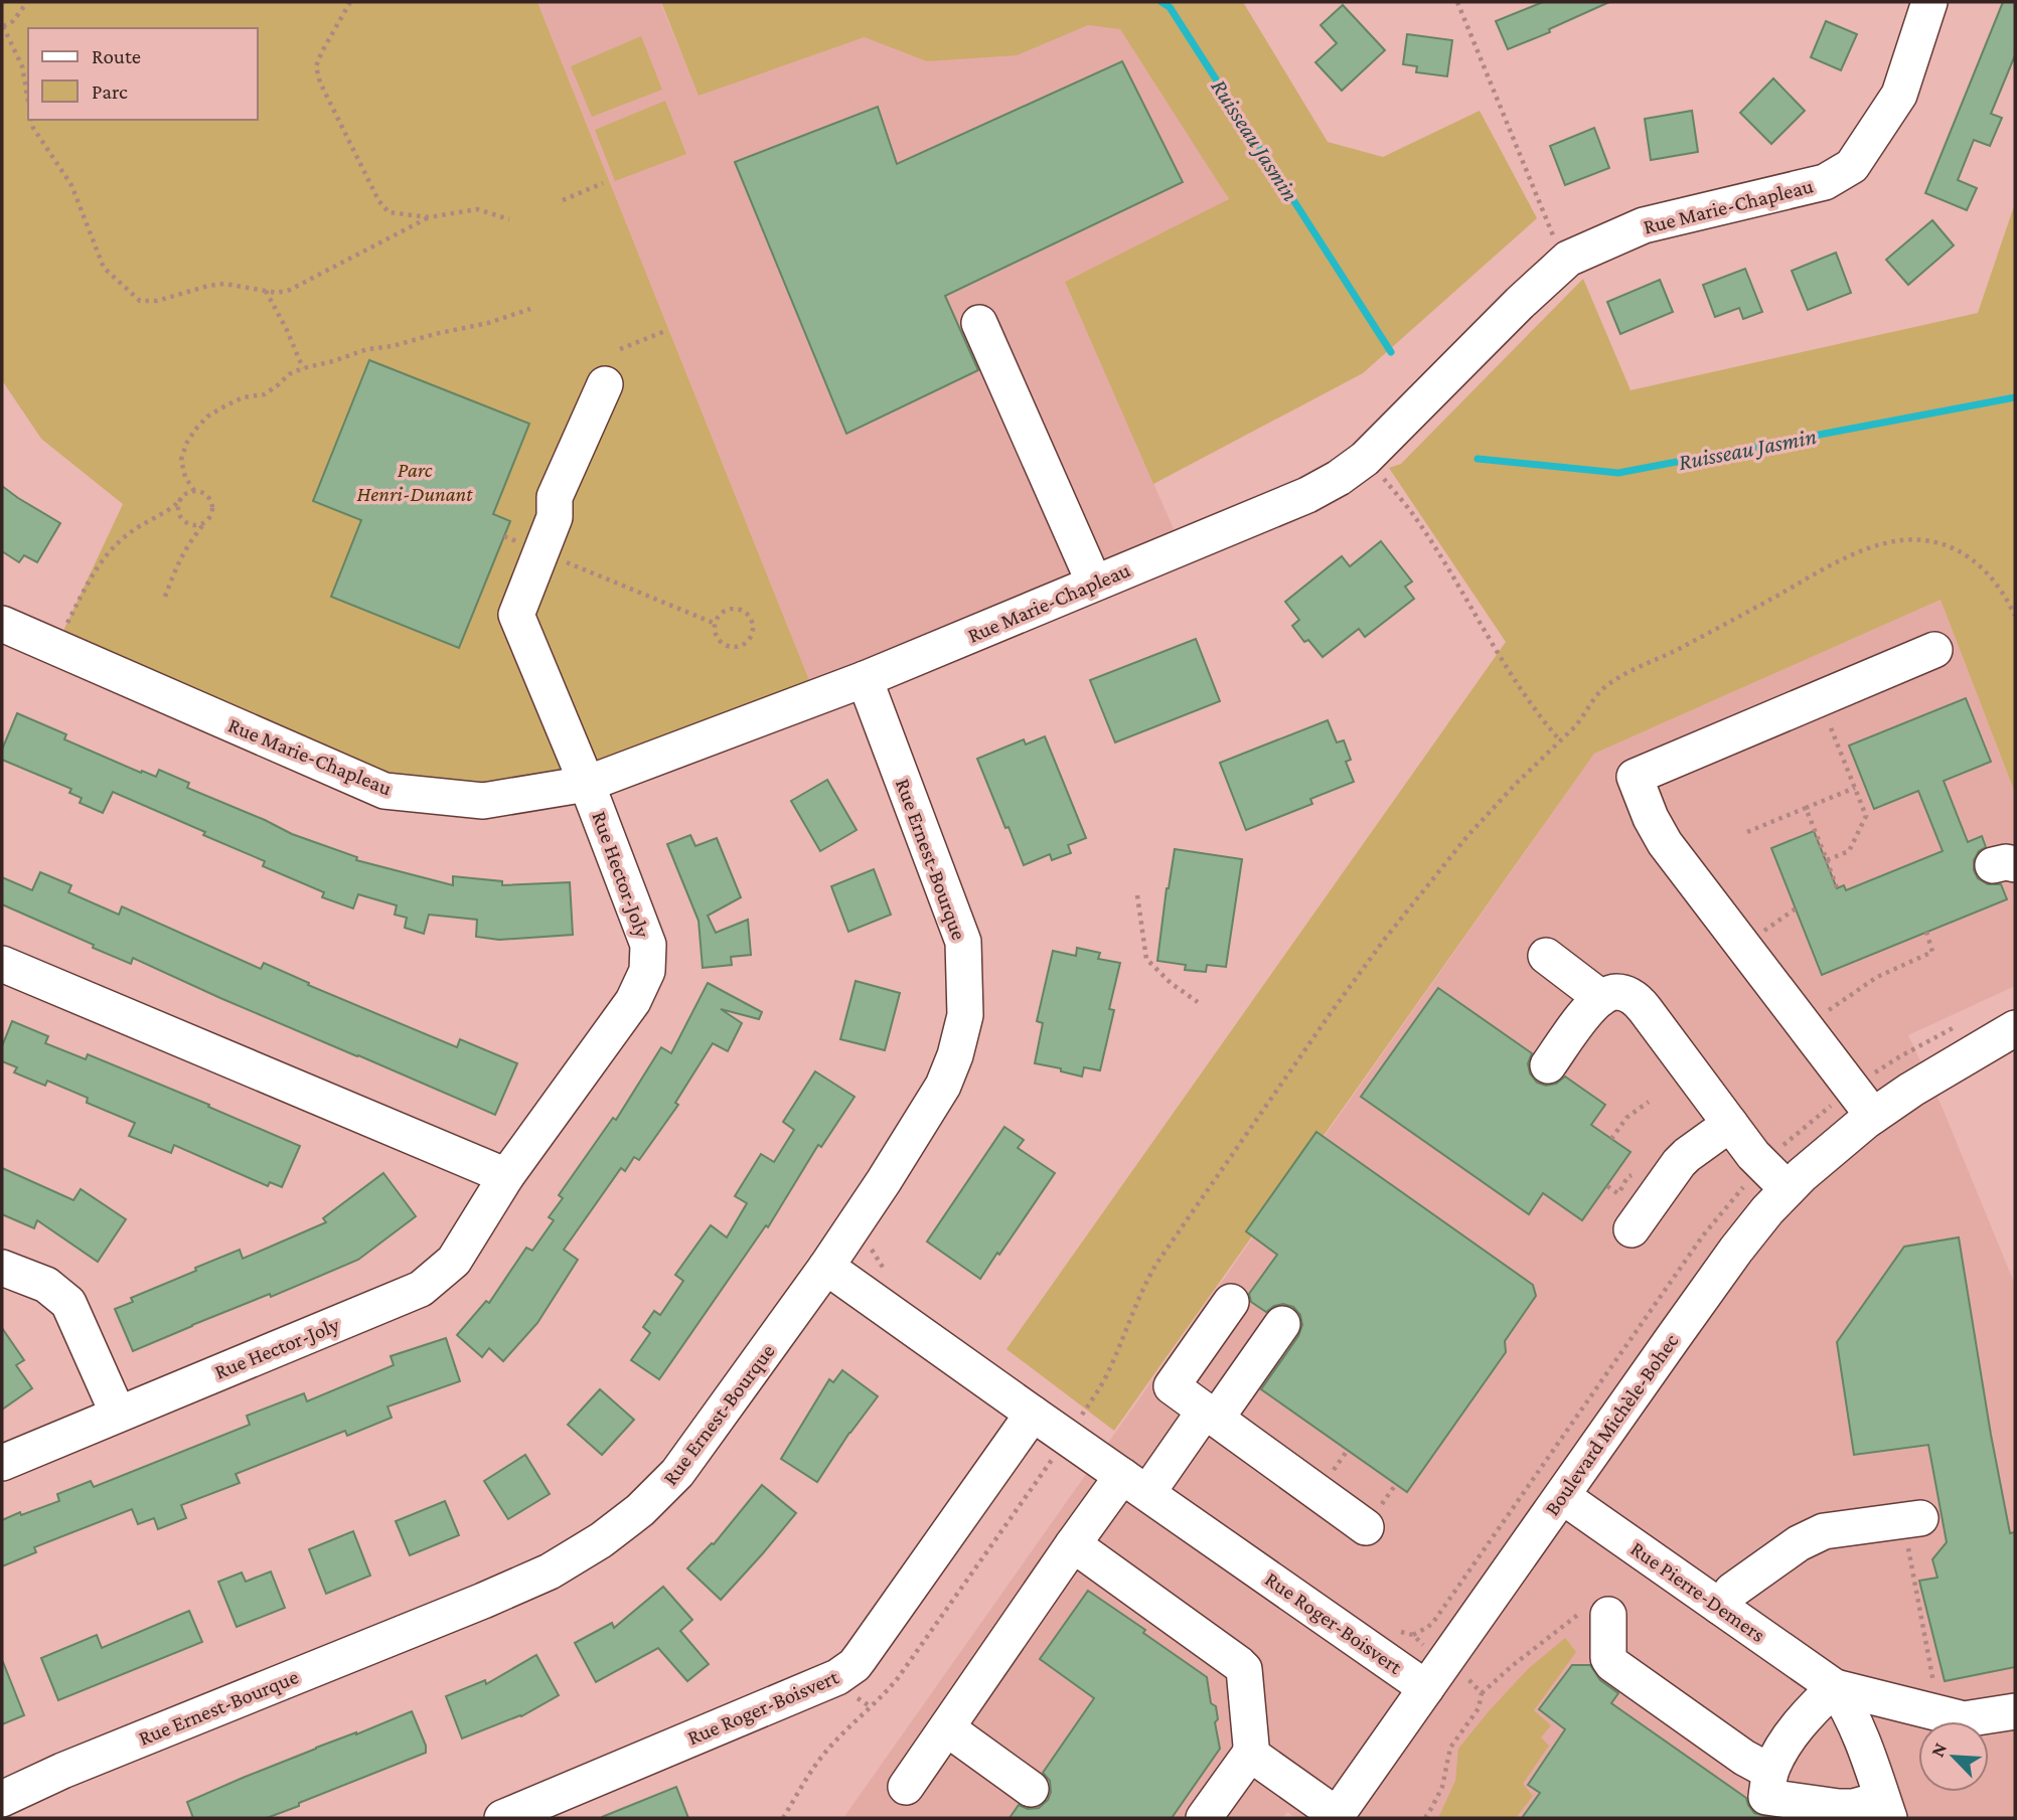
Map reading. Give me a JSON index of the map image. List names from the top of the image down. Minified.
{"streets":{"street":["Rue Marie-Chapleau","Rue Ernest-Bourque","Rue Hector-Joly","Boulevard Michèle-Bohec","Rue Pierre-Demers","Rue Roger-Boisvert"]},"crossings":[["Rue Marie-Chapleau","Rue Ernest-Bourque"],["Rue Marie-Chapleau","Rue Hector-Joly"],["Rue Ernest-Bourque","Rue Roger-Boisvert"],["Boulevard Michèle-Bohec","Rue Pierre-Demers"],["Boulevard Michèle-Bohec","Rue Roger-Boisvert"]],"water":["Ruisseau Jasmin"],"parks":["Parc Henri-Dunant"],"legend":["Route","Parc"],"north":"top left"}
